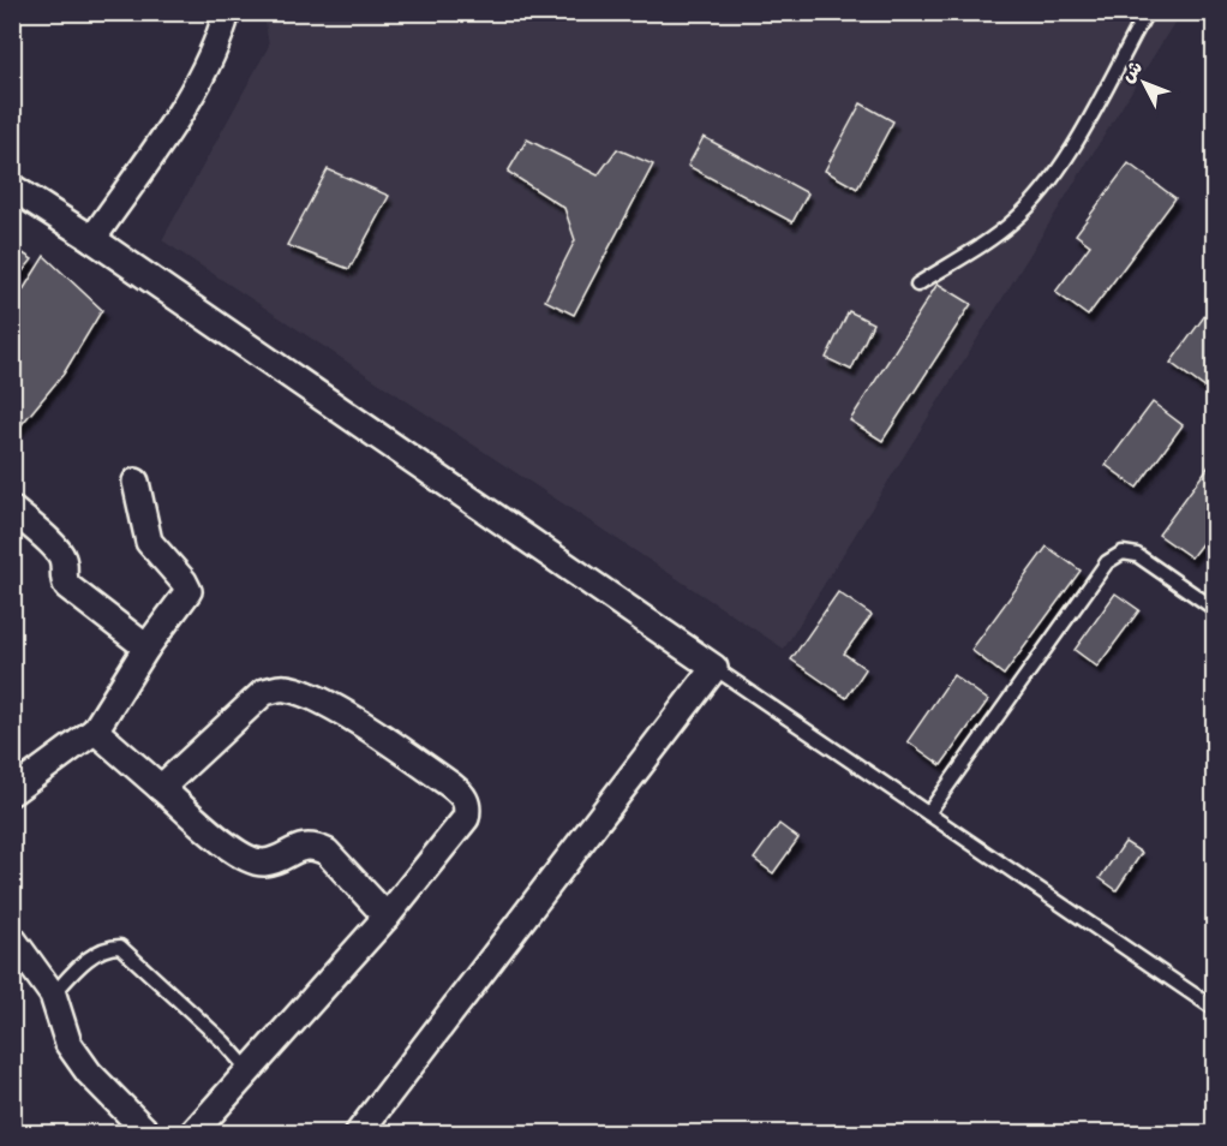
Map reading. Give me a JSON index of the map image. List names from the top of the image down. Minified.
{"north":"top left"}
